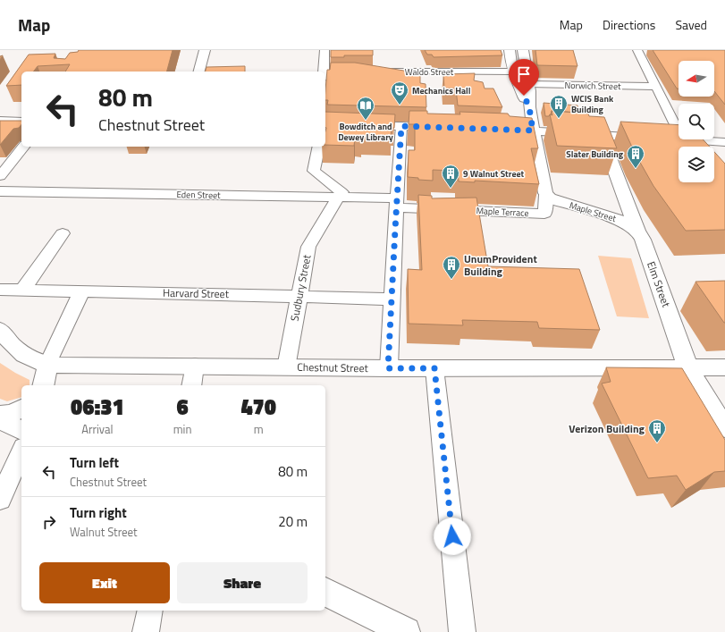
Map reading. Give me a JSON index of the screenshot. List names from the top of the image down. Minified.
{"streets":{"main road":["Maple Street","Elm Street","Chestnut Street"],"street":["Waldo Street","Norwich Street","Eden Street","Maple Terrace","Sudbury Street","Harvard Street"]},"crossings":[["Eden Street","Maple Terrace"],["Eden Street","Sudbury Street"],["Maple Terrace","Maple Street"],["Maple Street","Elm Street"],["Elm Street","Chestnut Street"],["Sudbury Street","Harvard Street"],["Sudbury Street","Chestnut Street"]],"places":{"theatre":["Mechanics Hall"],"building":["WCIS Bank Building","Slater Building","9 Walnut Street","UnumProvident Building","Verizon Building"],"library":["Bowditch and Dewey Library"]},"north":"left","page":{"header":"Map","nav":["Map","Directions","Saved"],"turn":["80 m","Chestnut Street"],"eta":["06:31","Arrival","6","min","470","m"],"list":[{"name":"Turn left","note":"Chestnut Street","value":"80 m"},{"name":"Turn right","note":"Walnut Street","value":"20 m"}],"buttons":["Exit","Share"]}}
